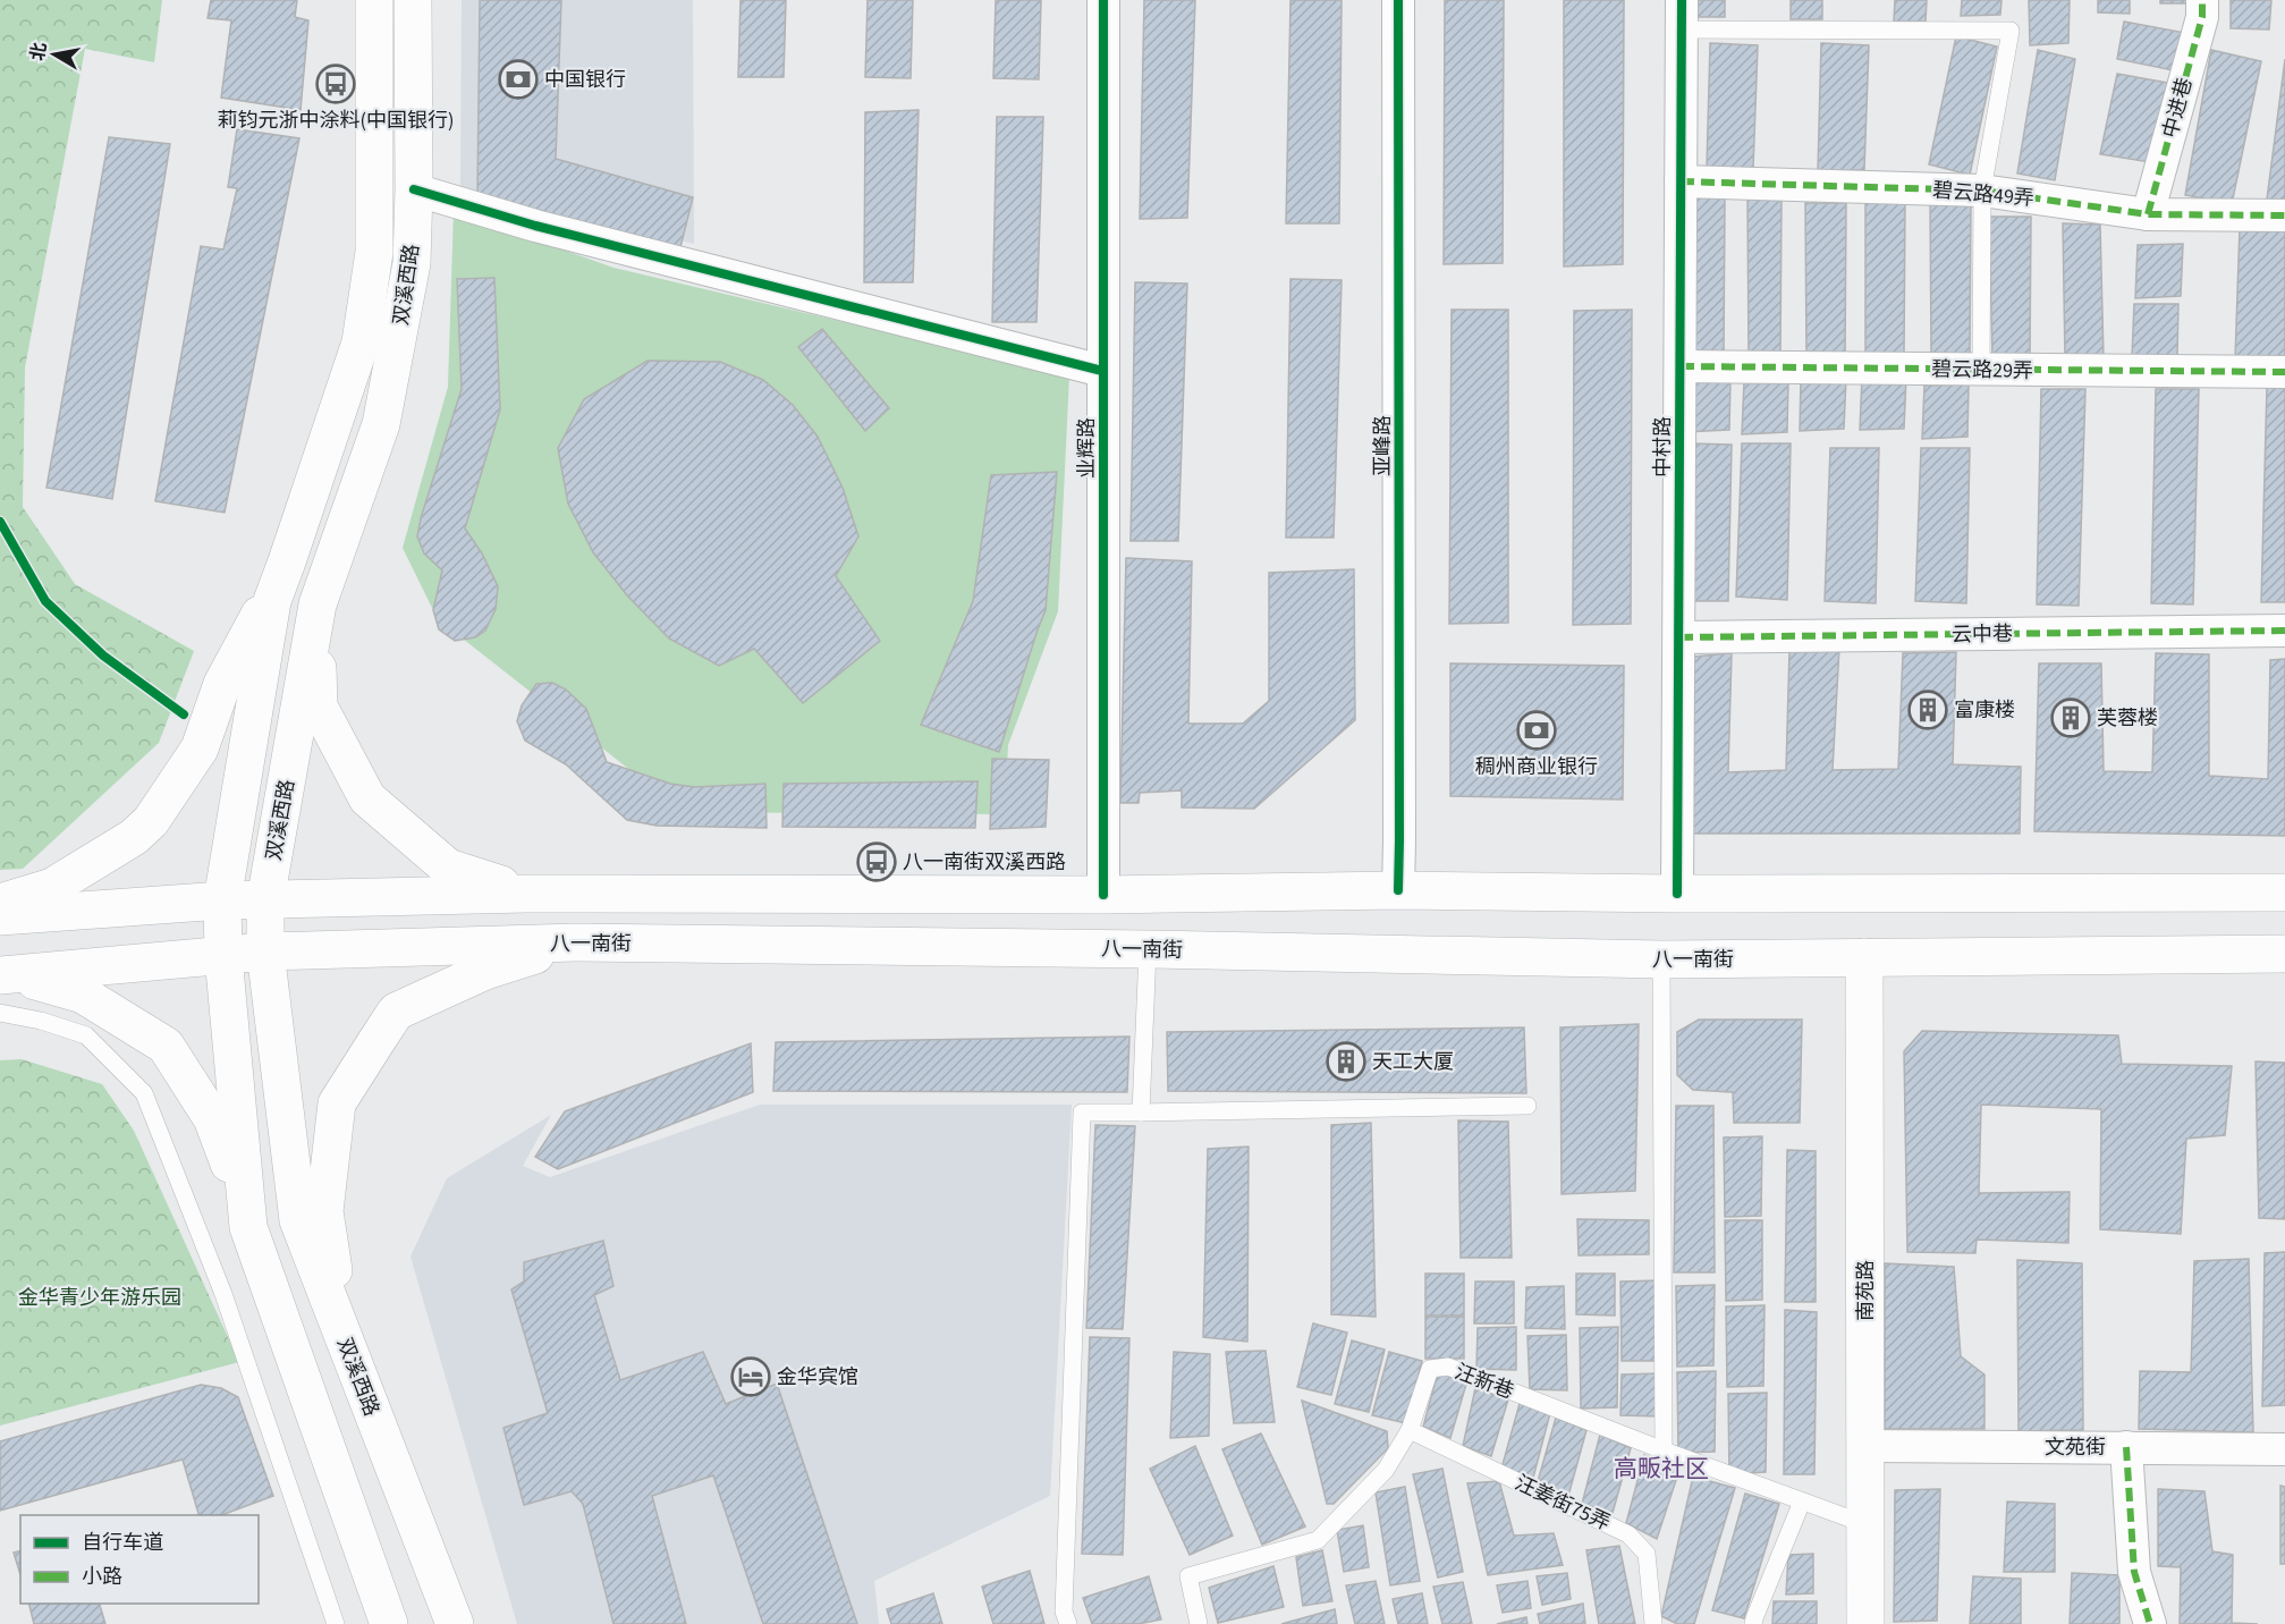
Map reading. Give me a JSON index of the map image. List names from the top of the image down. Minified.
{"streets":{"main road":["双溪西路","八一南街","南苑路"],"street":["中进巷","碧云路49弄","碧云路29弄","亚峰路","中村路","业辉路","云中巷","文苑街"],"lane":["汪新巷","汪姜街75弄"]},"crossings":[["中进巷","碧云路49弄"],["碧云路49弄","中村路"],["双溪西路","八一南街"],["碧云路29弄","中村路"],["中村路","云中巷"],["八一南街","南苑路"],["南苑路","汪新巷"],["南苑路","文苑街"],["汪新巷","汪姜街75弄"]],"districts":["高畈社区"],"parks":["金华青少年游乐园"],"places":{"bank":["中国银行","稠州商业银行"],"bus stop":["莉钧元浙中涂料(中国银行)","八一南街双溪西路"],"building":["富康楼","芙蓉楼","天工大厦"],"hotel":["金华宾馆"]},"legend":["自行车道","小路"],"north":"left"}
